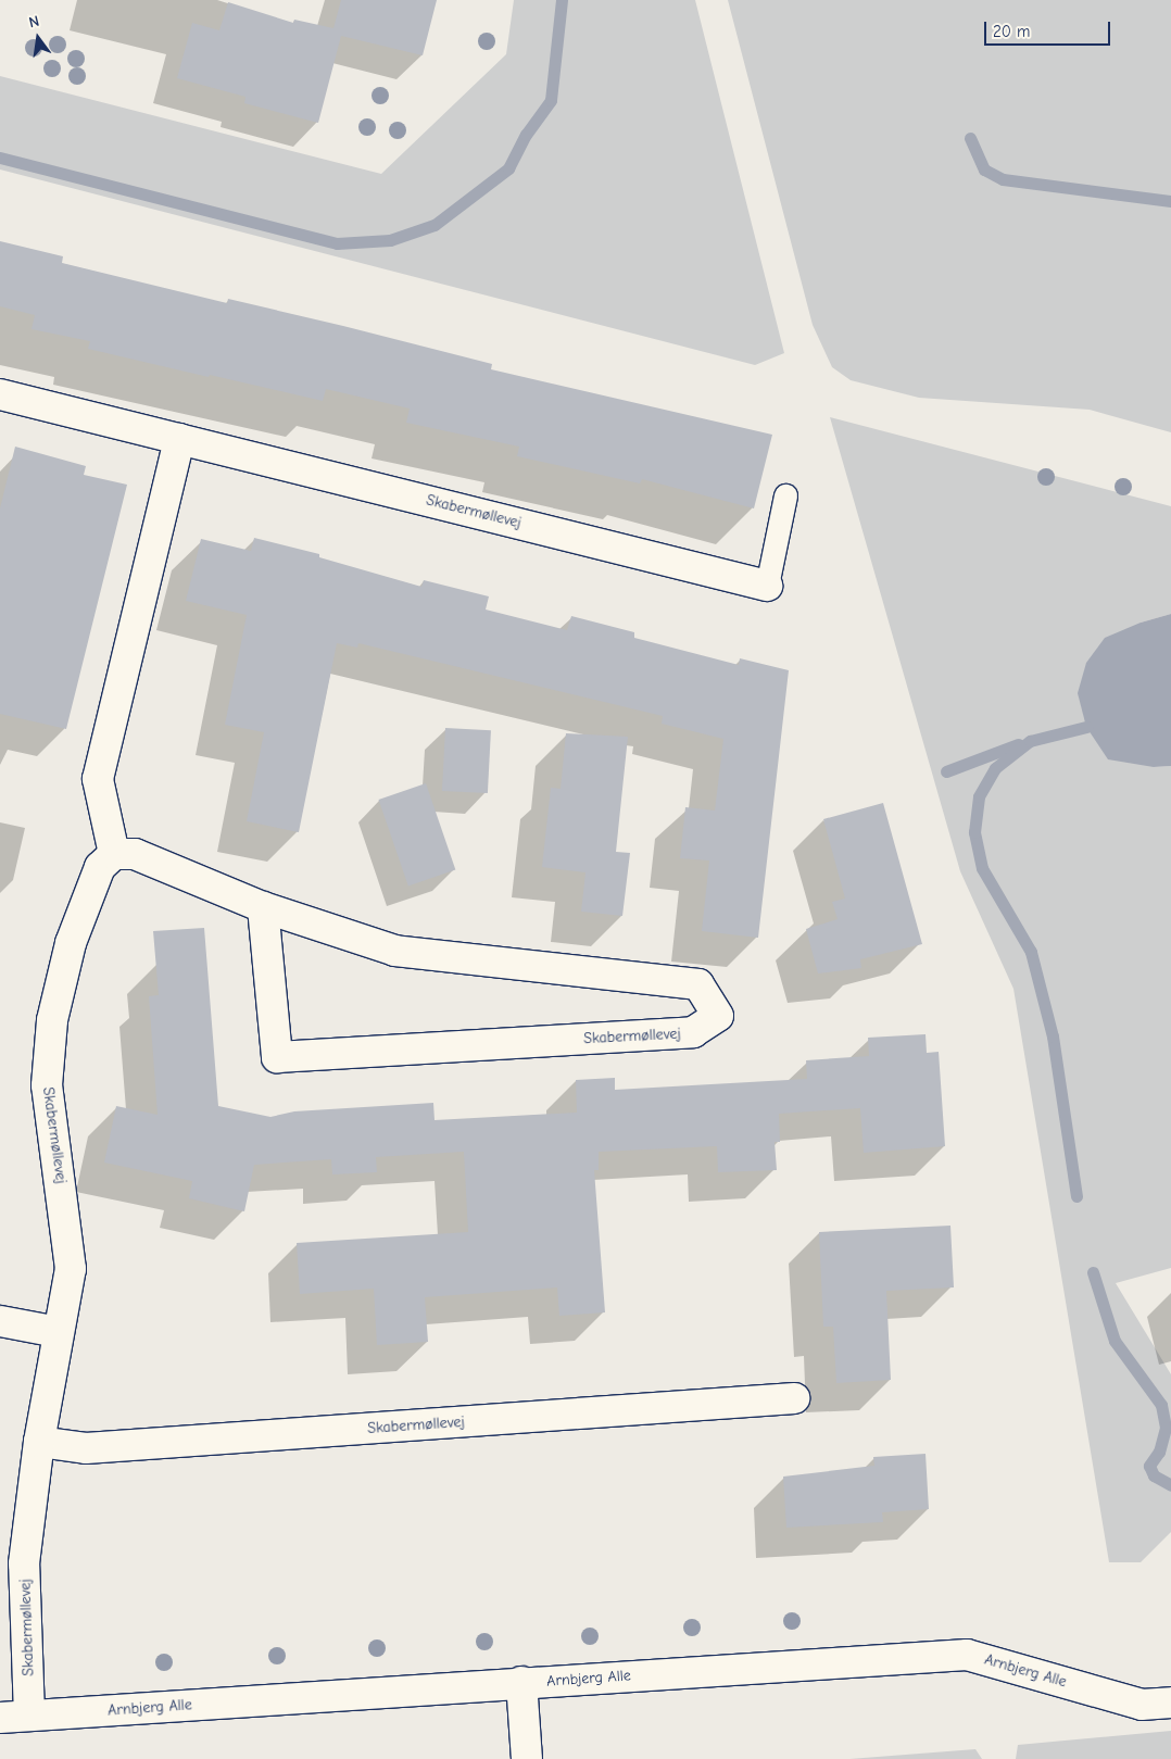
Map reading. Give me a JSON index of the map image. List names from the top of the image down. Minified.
{"streets":{"street":["Skabermøllevej","Arnbjerg Alle"]},"crossings":[["Skabermøllevej","Arnbjerg Alle"]],"scale_bar":"20 m","north":"top"}
